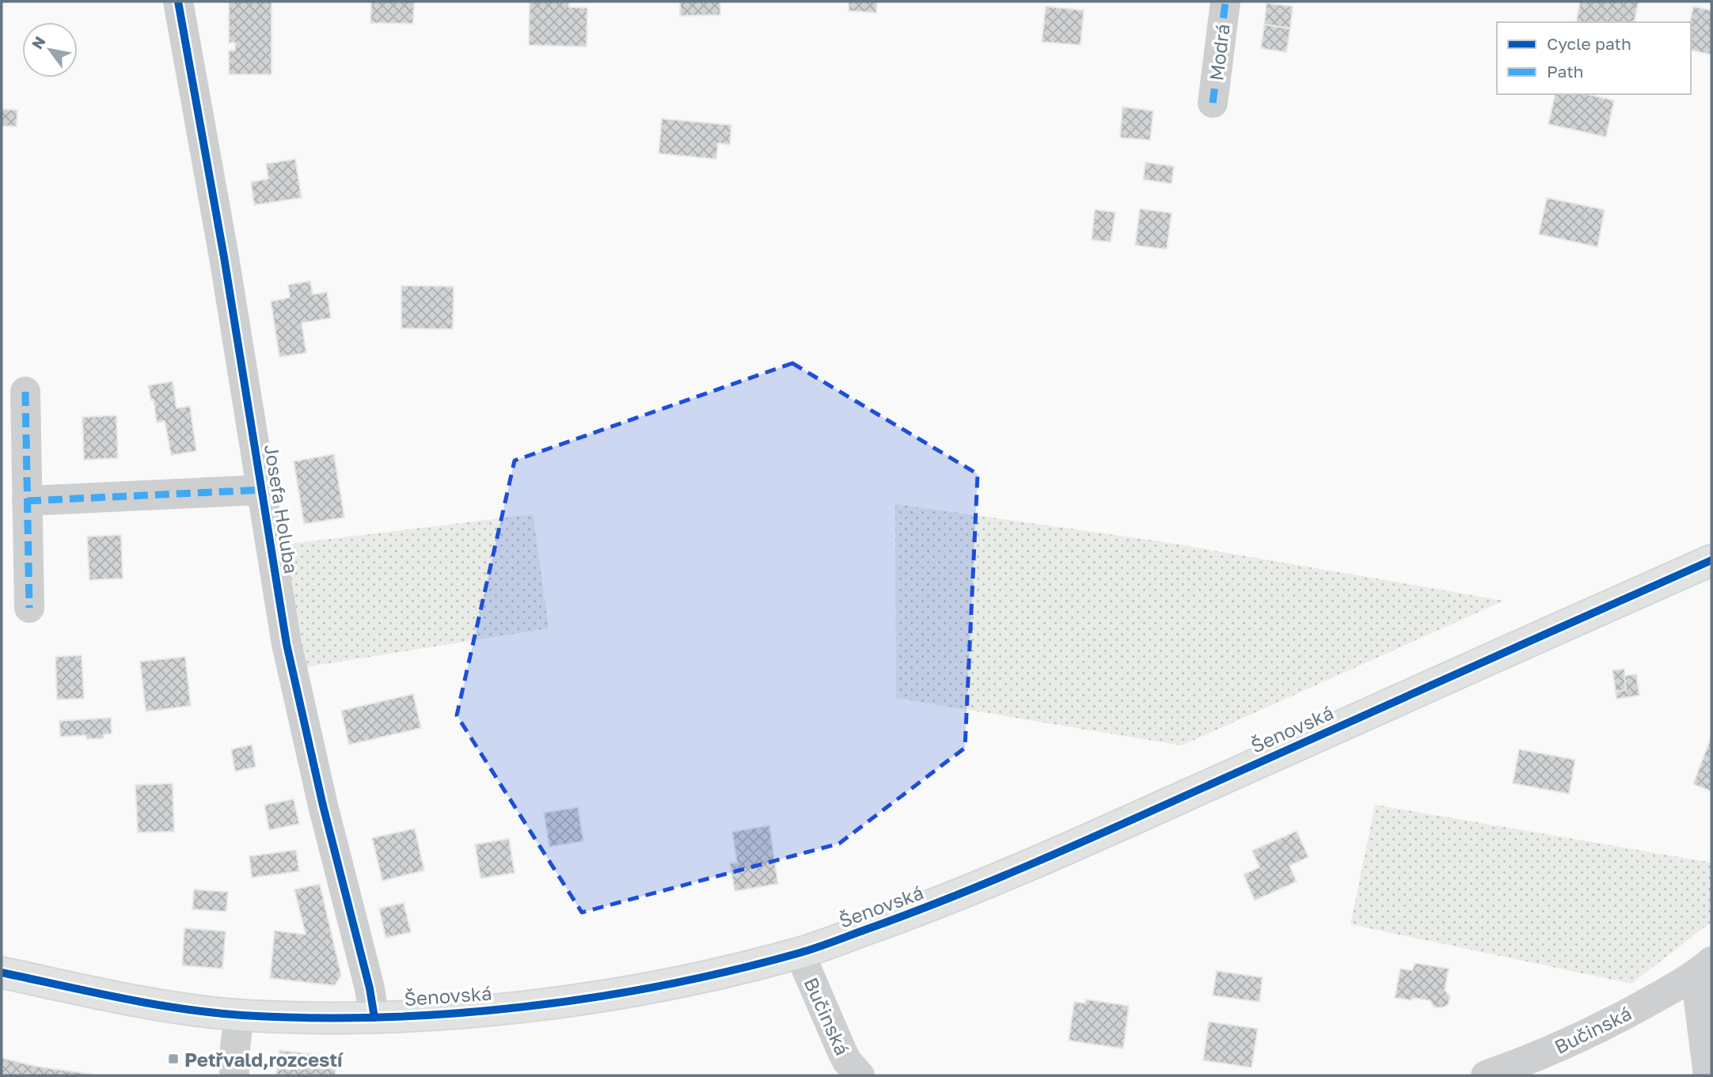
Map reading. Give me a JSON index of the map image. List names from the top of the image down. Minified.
{"streets":{"main road":["Šenovská"],"street":["Modrá","Josefa Holuba","Bučinská"]},"crossings":[["Josefa Holuba","Šenovská"],["Šenovská","Bučinská"]],"places":{"transit":["Petřvald,rozcestí"]},"legend":["Cycle path","Path"],"north":"top left"}
